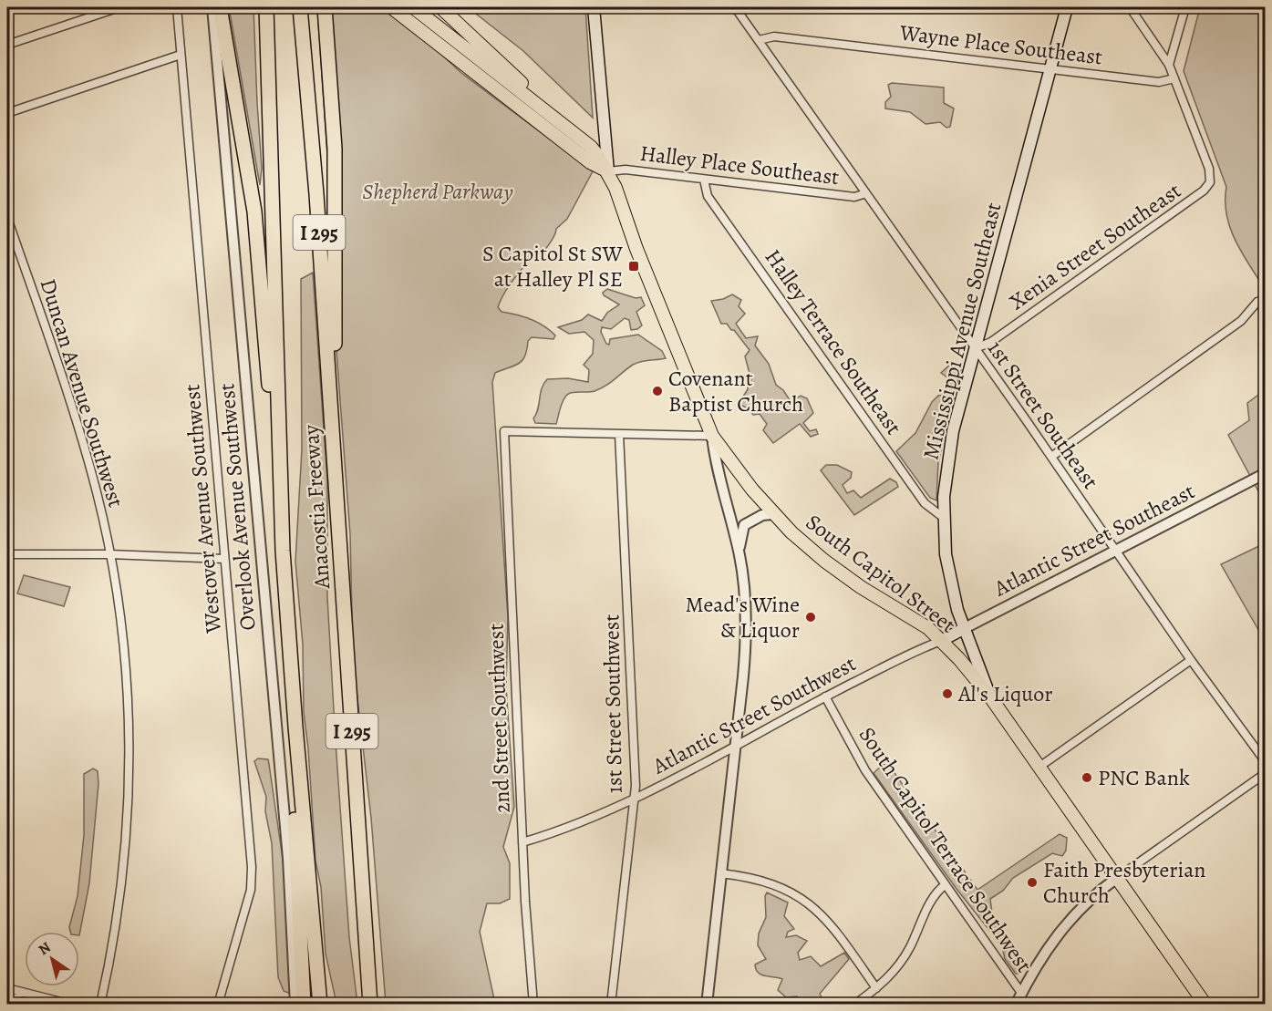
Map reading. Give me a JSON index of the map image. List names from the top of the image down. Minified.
{"streets":{"highway":["I 295","Anacostia Freeway"],"main road":["Mississippi Avenue Southeast","Atlantic Street Southeast","South Capitol Street"],"street":["Wayne Place Southeast","Halley Place Southeast","Xenia Street Southeast","Halley Terrace Southeast","Duncan Avenue Southwest","1st Street Southeast","Overlook Avenue Southwest","Westover Avenue Southwest","1st Street Southwest","Atlantic Street Southwest","2nd Street Southwest","South Capitol Terrace Southwest"]},"crossings":[["Wayne Place Southeast","Xenia Street Southeast"],["Wayne Place Southeast","Mississippi Avenue Southeast"],["Wayne Place Southeast","1st Street Southeast"],["Halley Place Southeast","Halley Terrace Southeast"],["Halley Place Southeast","1st Street Southeast"],["Halley Place Southeast","South Capitol Street"],["Xenia Street Southeast","Mississippi Avenue Southeast"],["Xenia Street Southeast","1st Street Southeast"],["Mississippi Avenue Southeast","Halley Terrace Southeast"],["Mississippi Avenue Southeast","1st Street Southeast"],["Mississippi Avenue Southeast","Atlantic Street Southeast"],["Mississippi Avenue Southeast","South Capitol Street"],["1st Street Southeast","Atlantic Street Southeast"],["Atlantic Street Southeast","South Capitol Street"],["Atlantic Street Southeast","Atlantic Street Southwest"],["South Capitol Street","Atlantic Street Southwest"],["1st Street Southwest","Atlantic Street Southwest"],["1st Street Southwest","2nd Street Southwest"],["Atlantic Street Southwest","2nd Street Southwest"],["Atlantic Street Southwest","South Capitol Terrace Southwest"]],"parks":["Shepherd Parkway"],"places":{"transit":["S Capitol St SW at Halley Pl SE"],"other":["Covenant Baptist Church","Mead's Wine & Liquor","Al's Liquor","PNC Bank","Faith Presbyterian Church"]},"north":"top left"}
